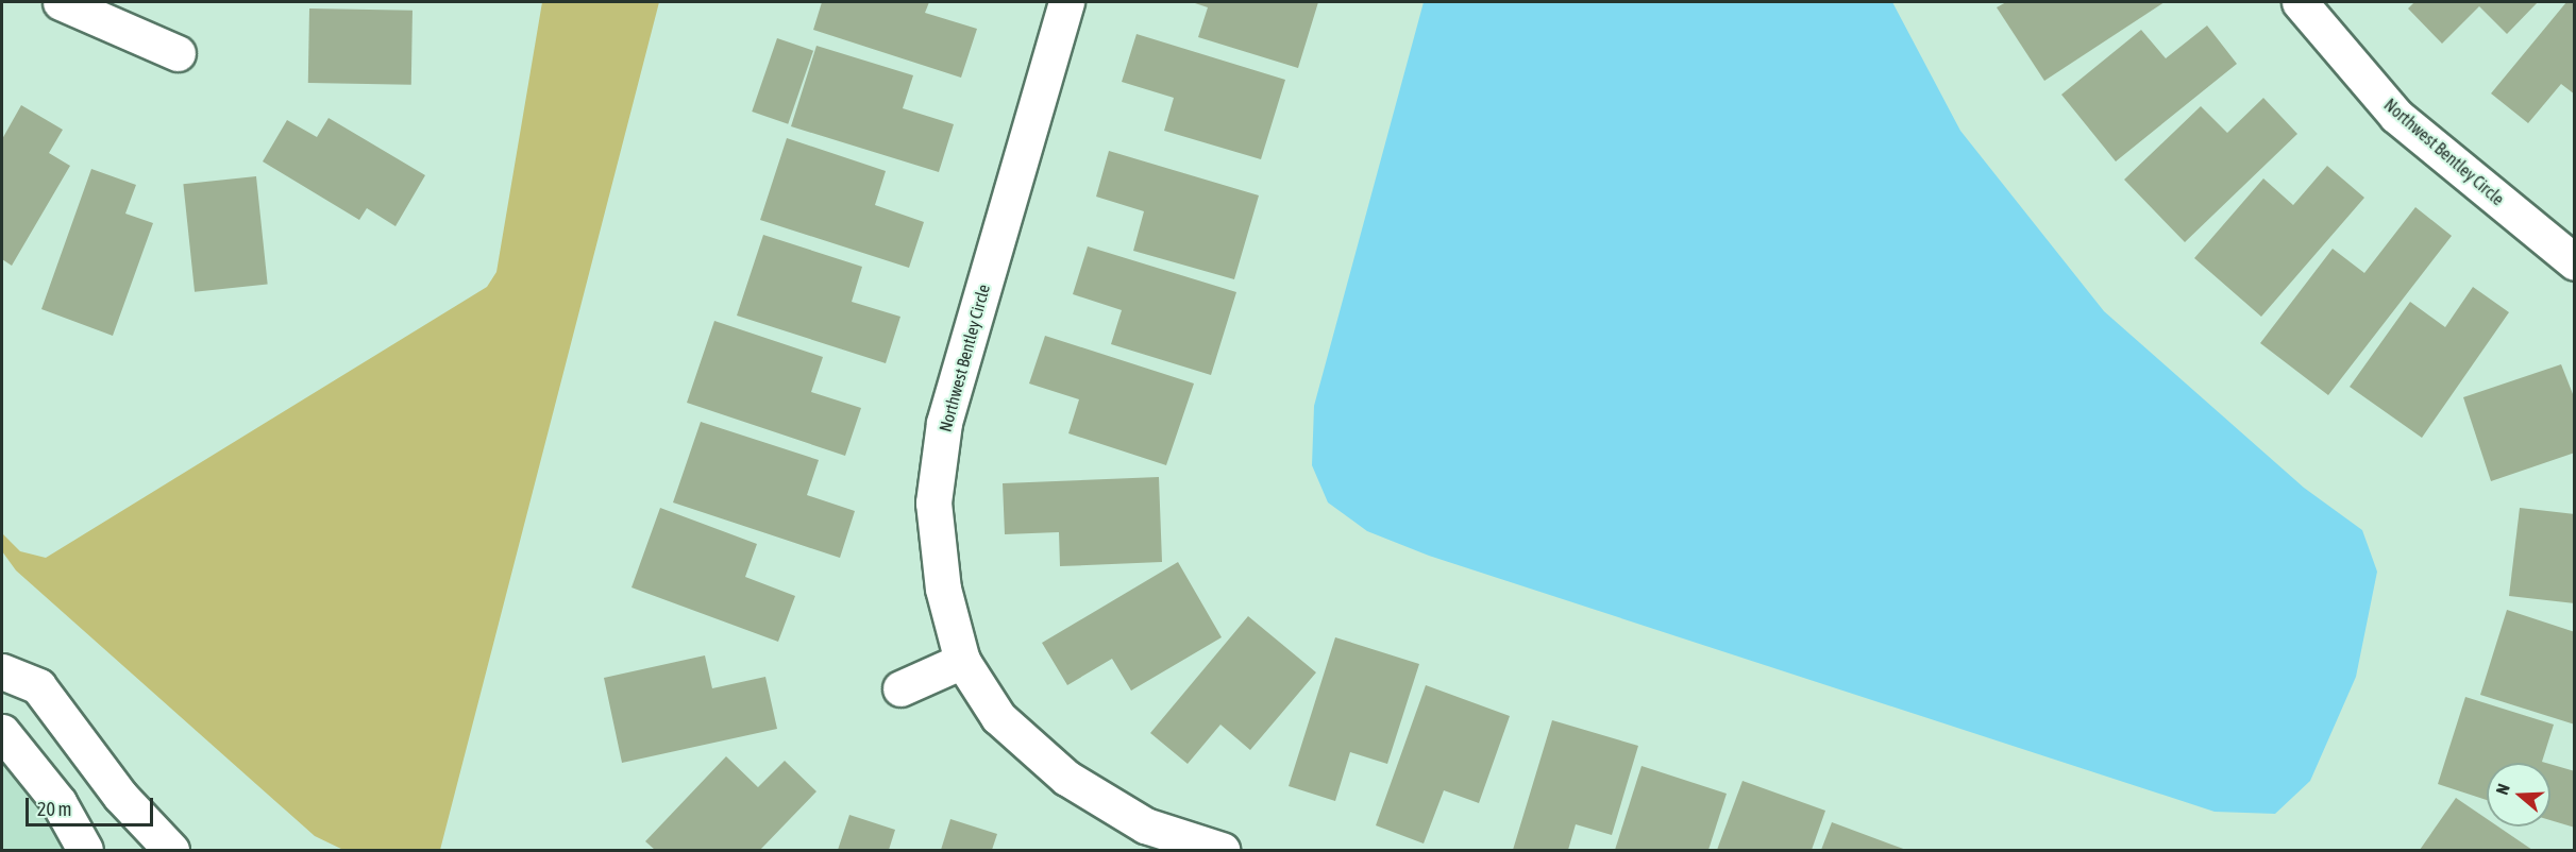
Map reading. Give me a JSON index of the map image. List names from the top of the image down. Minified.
{"streets":{"street":["Northwest Bentley Circle"]},"scale_bar":"20 m","north":"left"}
